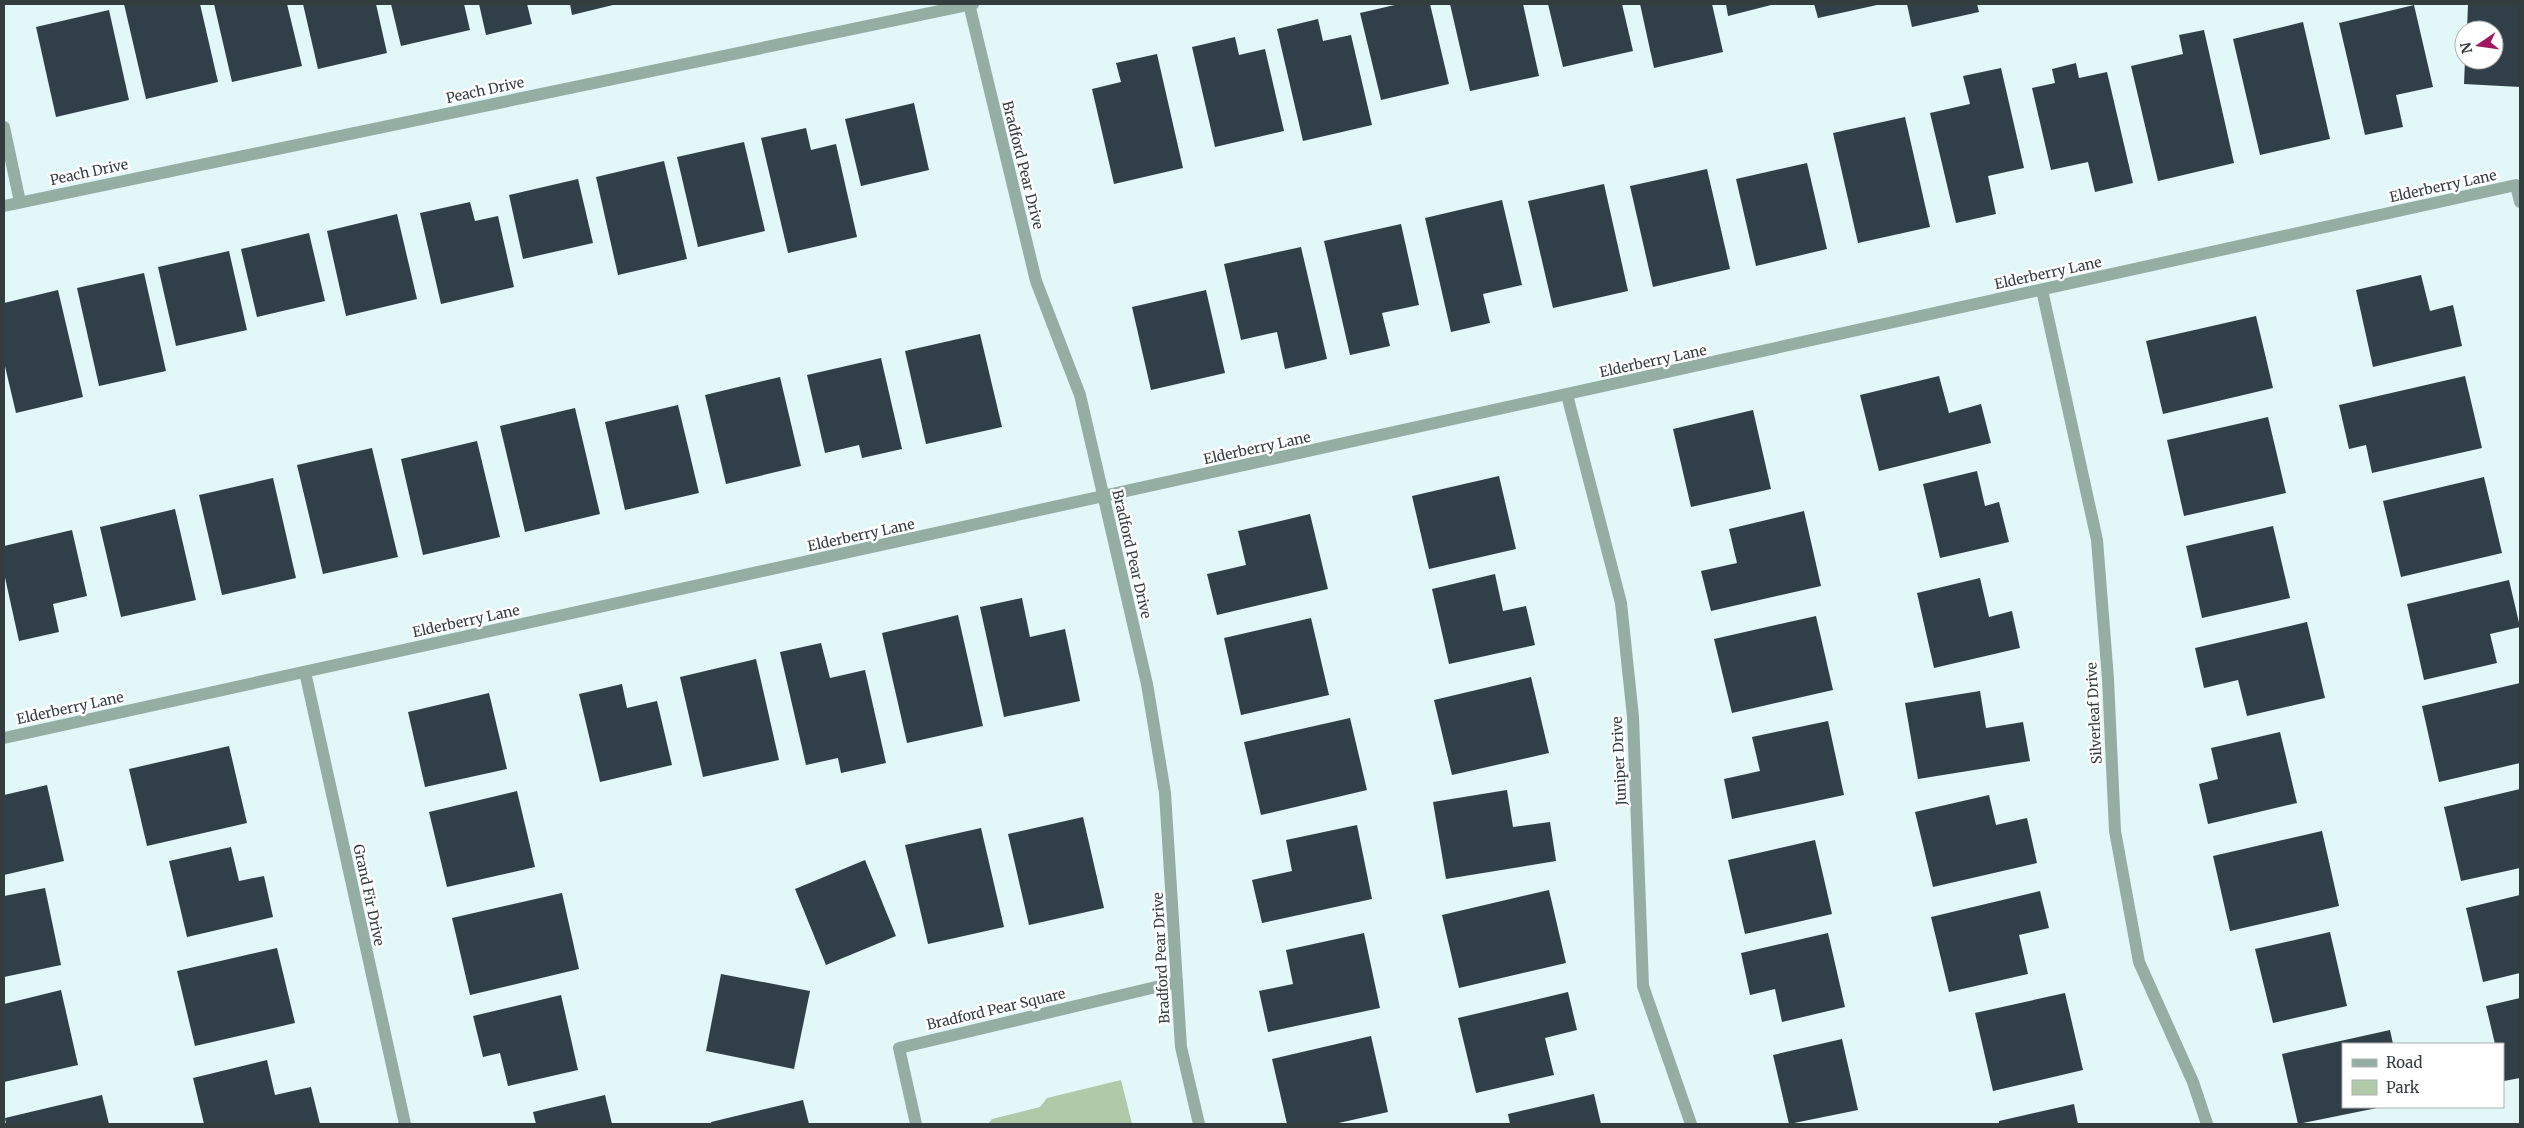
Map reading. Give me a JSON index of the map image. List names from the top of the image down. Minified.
{"streets":{"street":["Peach Drive","Bradford Pear Drive","Elderberry Lane","Silverleaf Drive","Juniper Drive","Grand Fir Drive","Bradford Pear Square"]},"crossings":[["Peach Drive","Bradford Pear Drive"],["Bradford Pear Drive","Elderberry Lane"],["Bradford Pear Drive","Bradford Pear Square"],["Elderberry Lane","Silverleaf Drive"],["Elderberry Lane","Juniper Drive"],["Elderberry Lane","Grand Fir Drive"]],"legend":["Road","Park"],"north":"left"}
